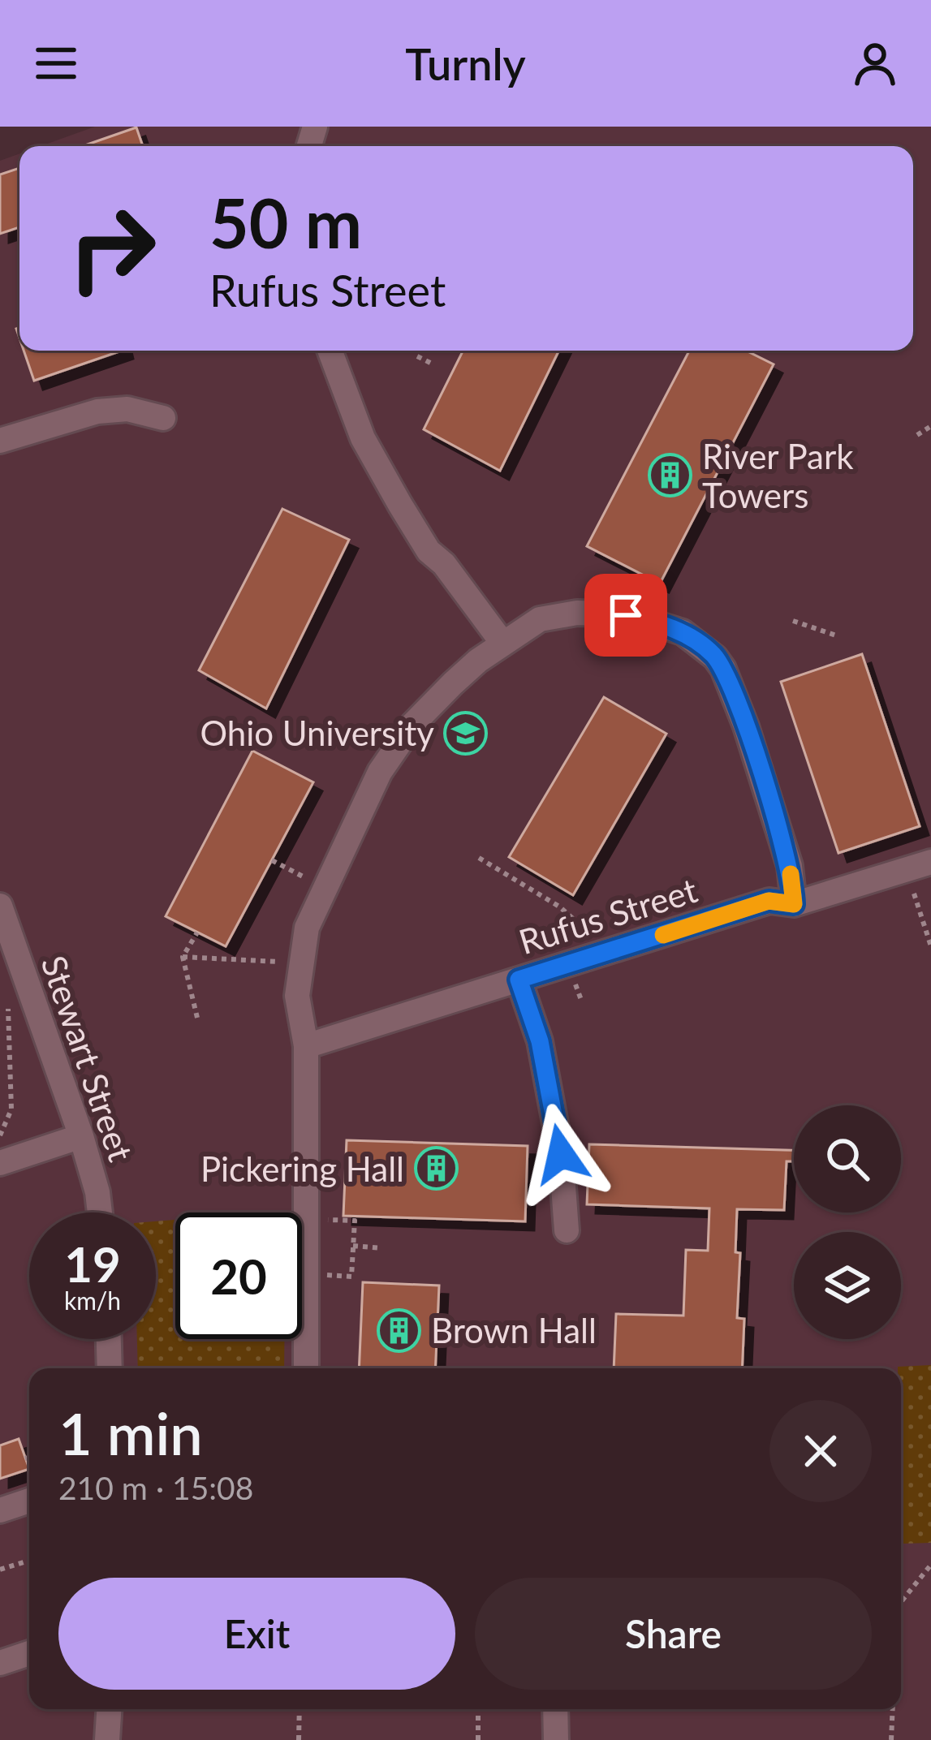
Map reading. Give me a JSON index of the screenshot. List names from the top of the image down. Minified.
{"streets":{"street":["Rufus Street","Stewart Street"]},"places":{"building":["River Park Towers","Pickering Hall","Brown Hall"],"school or university":["Ohio University"]},"page":{"header":"Turnly","turn":["50 m","Rufus Street"],"speed":"19 km/h","limit":"20","heading":["1 min","210 m · 15:08"],"buttons":["Exit","Share"]}}
